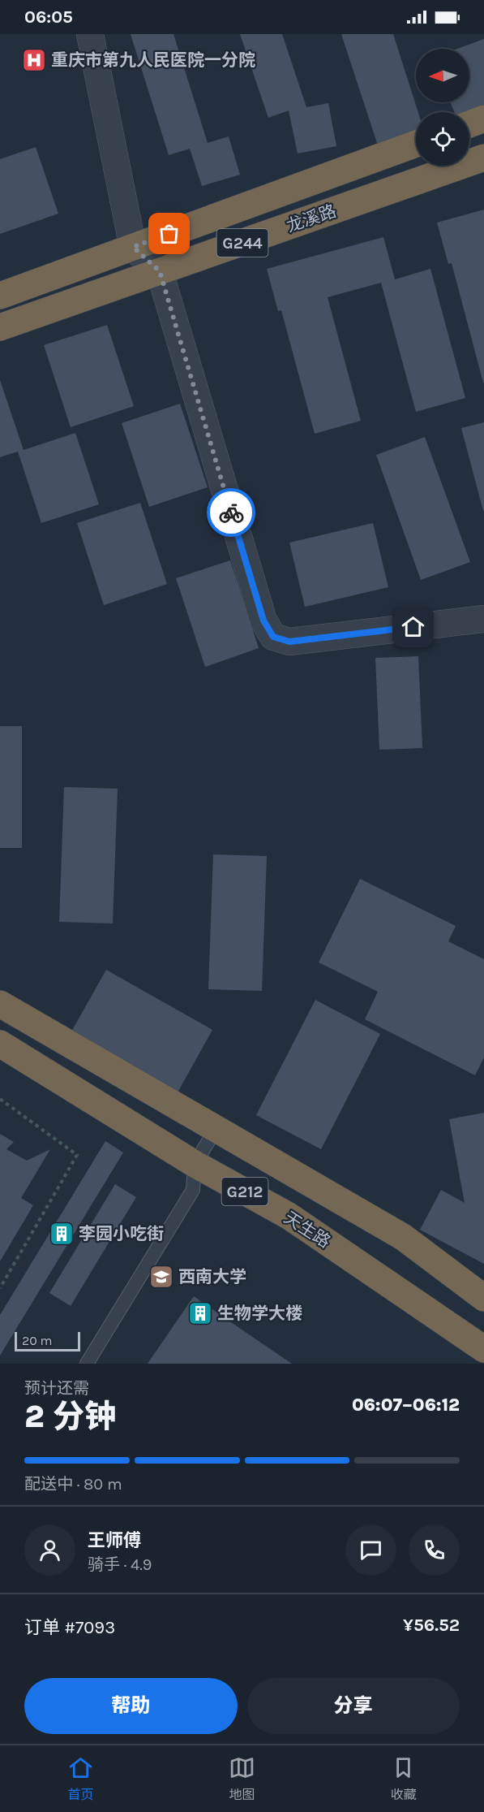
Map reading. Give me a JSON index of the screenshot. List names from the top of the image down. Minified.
{"streets":{"highway":["龙溪路","G244","G212","天生路"]},"places":{"hospital":["重庆市第九人民医院一分院"],"building":["李园小吃街","生物学大楼"],"school or university":["西南大学"]},"scale_bar":"20 m","north":"left","page":{"status":"06:05","scale":"20 m","heading":["2 分钟","预计还需","06:07–06:12"],"panel":["王师傅","骑手 · 4.9","订单 #7093","¥56.52"],"bar":"配送中 · 80 m","buttons":["帮助","分享"],"tabs":["首页","地图","收藏"]}}
